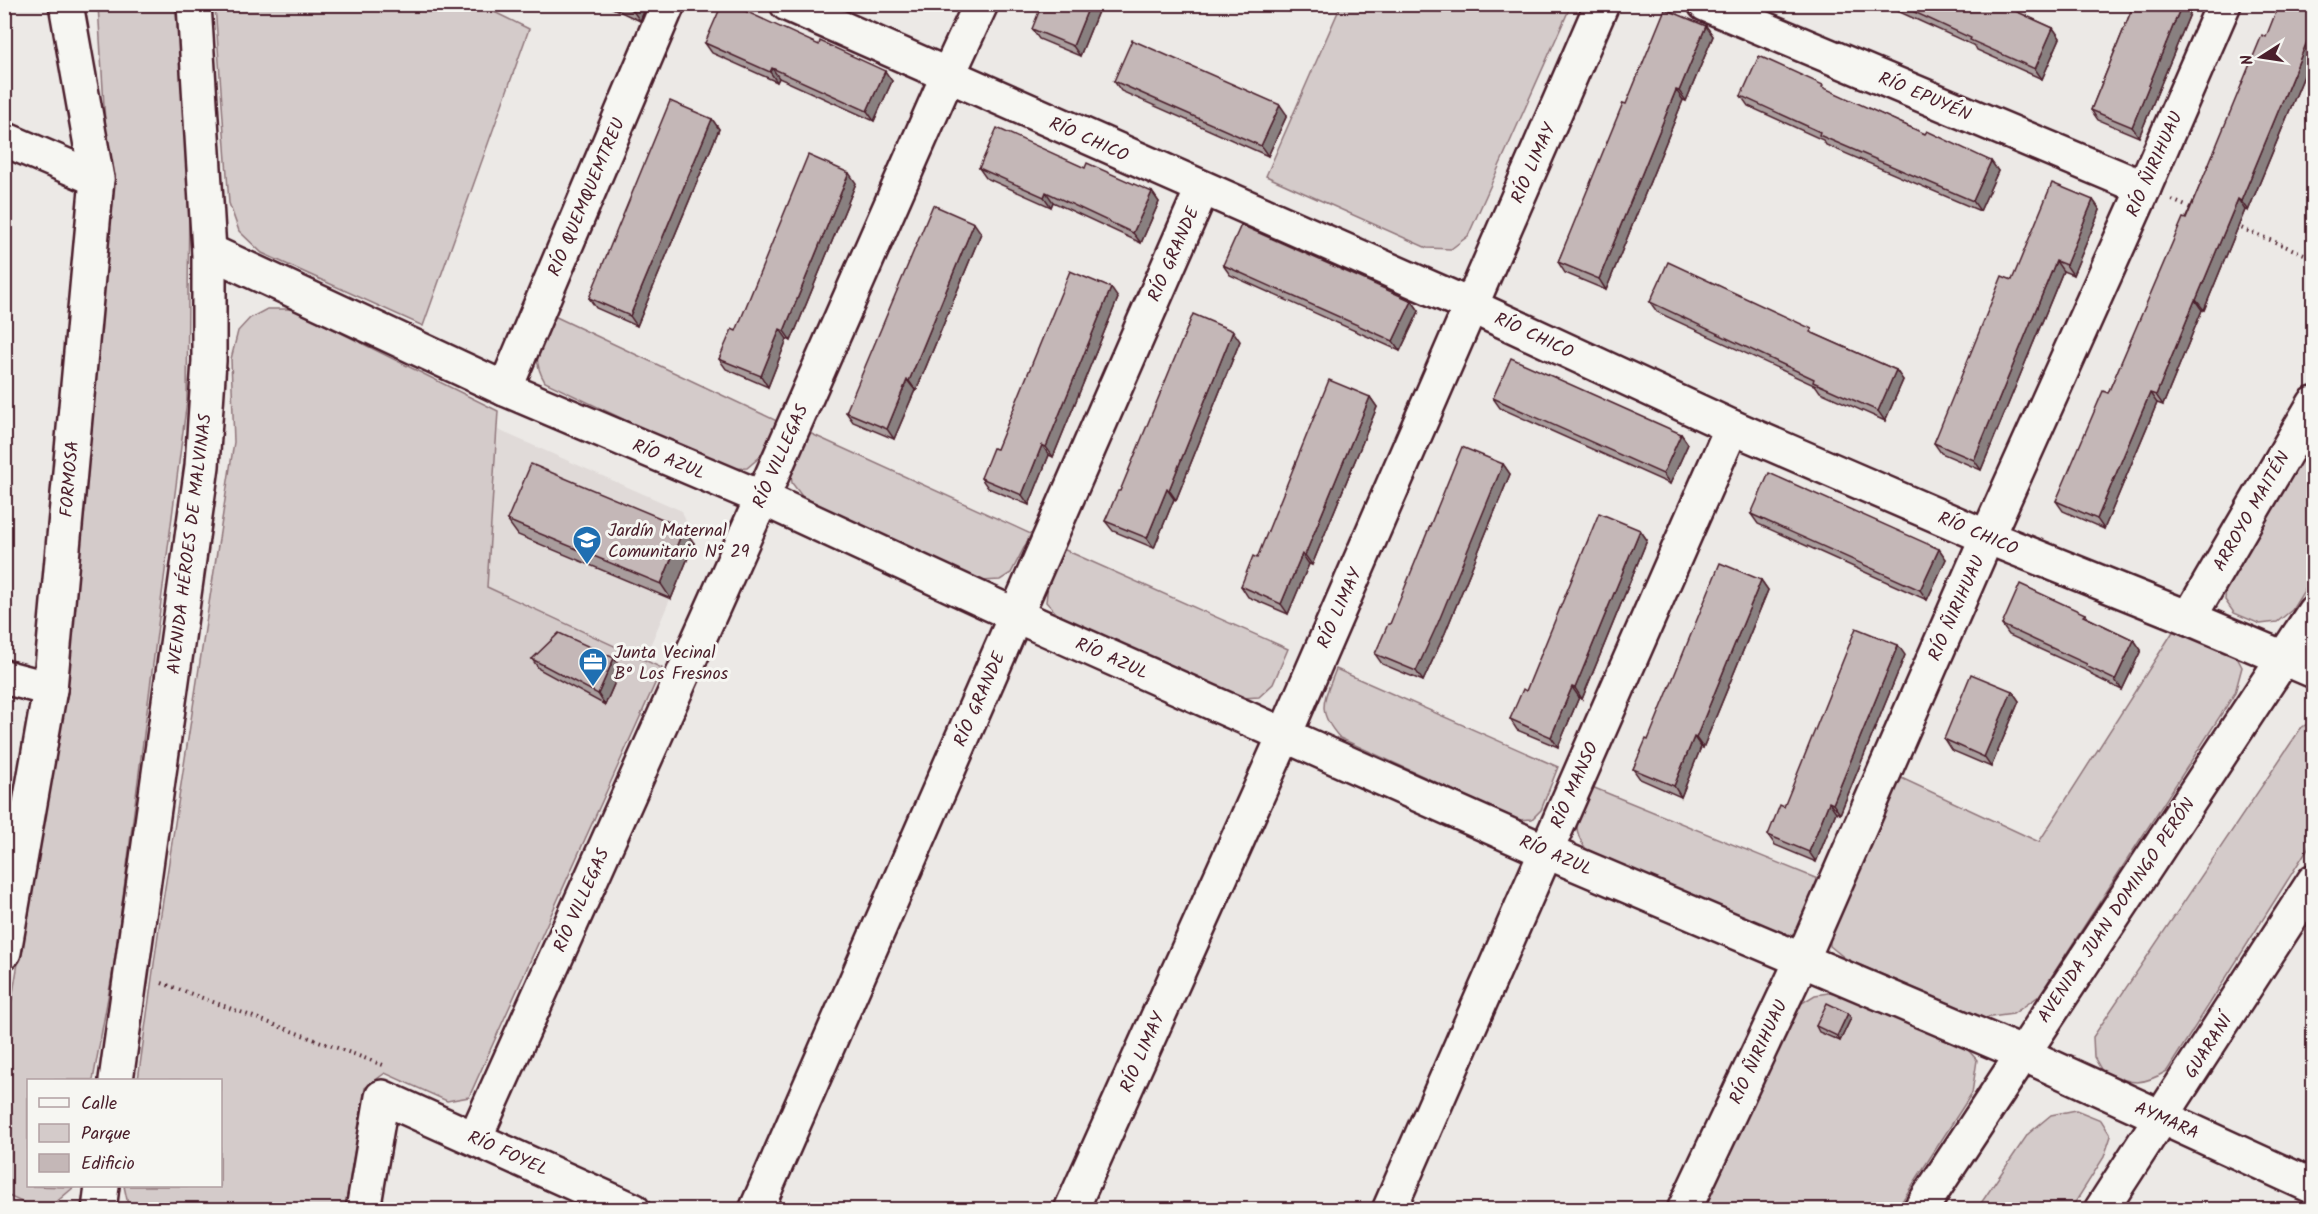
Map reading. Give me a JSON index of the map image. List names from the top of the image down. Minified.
{"streets":{"street":["RÍO EPUYÉN","RÍO CHICO","RÍO LIMAY","RÍO ÑIRIHUAU","RÍO QUEMQUEMTREU","RÍO GRANDE","RÍO VILLEGAS","RÍO AZUL","FORMOSA","ARROYO MAITÉN","AVENIDA HÉROES DE MALVINAS","RÍO MANSO","AVENIDA JUAN DOMINGO PERÓN","GUARANÍ","AYMARA","RÍO FOYEL"]},"crossings":[["RÍO EPUYÉN","RÍO ÑIRIHUAU"],["RÍO CHICO","RÍO LIMAY"],["RÍO CHICO","RÍO ÑIRIHUAU"],["RÍO CHICO","RÍO GRANDE"],["RÍO CHICO","RÍO VILLEGAS"],["RÍO CHICO","ARROYO MAITÉN"],["RÍO CHICO","RÍO MANSO"],["RÍO CHICO","AVENIDA JUAN DOMINGO PERÓN"],["RÍO LIMAY","RÍO AZUL"],["RÍO ÑIRIHUAU","RÍO AZUL"],["RÍO QUEMQUEMTREU","RÍO AZUL"],["RÍO GRANDE","RÍO AZUL"],["RÍO VILLEGAS","RÍO AZUL"],["RÍO VILLEGAS","RÍO FOYEL"],["RÍO AZUL","AVENIDA HÉROES DE MALVINAS"],["RÍO AZUL","RÍO MANSO"],["RÍO AZUL","AVENIDA JUAN DOMINGO PERÓN"],["RÍO AZUL","AYMARA"],["AVENIDA JUAN DOMINGO PERÓN","AYMARA"],["GUARANÍ","AYMARA"]],"places":{"school or university":["Jardín Maternal Comunitario N° 29"],"office":["Junta Vecinal B° Los Fresnos"]},"legend":["Calle","Parque","Edificio"],"north":"left"}
